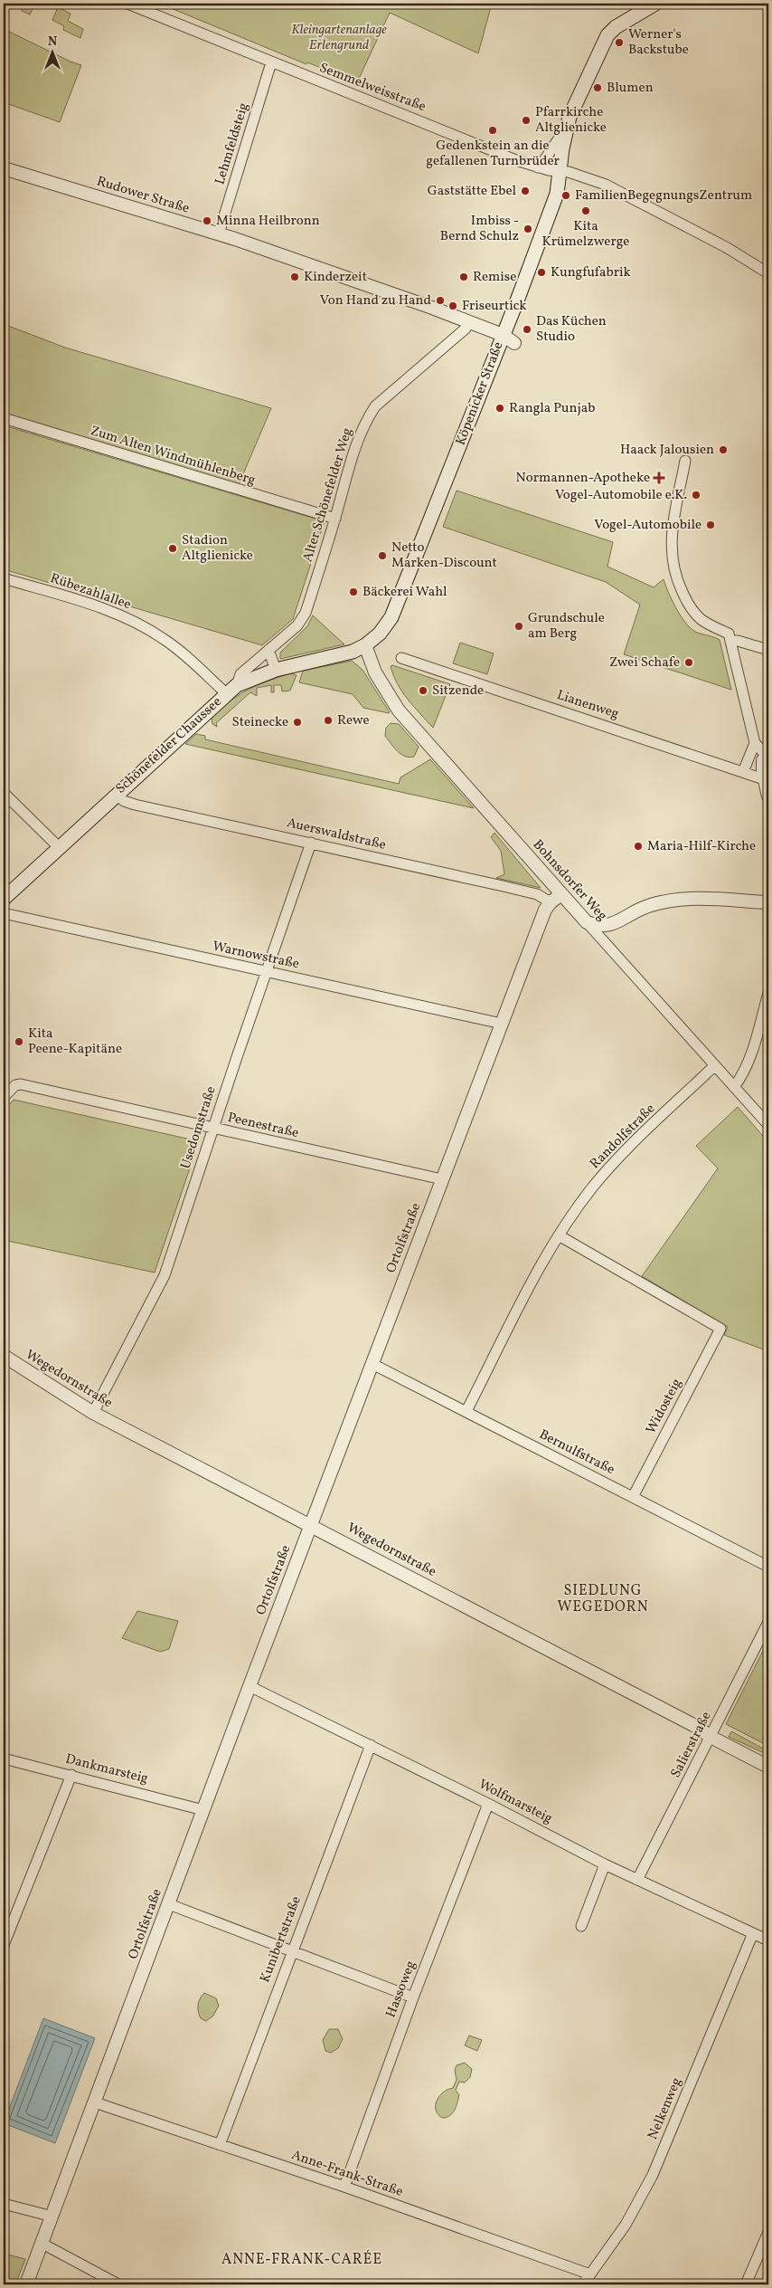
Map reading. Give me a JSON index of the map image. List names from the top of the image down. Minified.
{"streets":{"main road":["Köpenicker Straße","Schönefelder Chaussee"],"street":["Semmelweisstraße","Lehmfeldsteig","Rudower Straße","Zum Alten Windmühlenberg","Alter Schönefelder Weg","Rübezahlallee","Lianenweg","Auerswaldstraße","Bohnsdorfer Weg","Warnowstraße","Peenestraße","Usedomstraße","Randolfstraße","Ortolfstraße","Wegedornstraße","Widosteig","Bernulfstraße","Salierstraße","Dankmarsteig","Wolfmarsteig","Kunibertstraße","Hassoweg","Nelkenweg","Anne-Frank-Straße"]},"crossings":[["Semmelweisstraße","Lehmfeldsteig"],["Semmelweisstraße","Köpenicker Straße"],["Lehmfeldsteig","Rudower Straße"],["Rudower Straße","Köpenicker Straße"],["Rudower Straße","Alter Schönefelder Weg"],["Köpenicker Straße","Schönefelder Chaussee"],["Köpenicker Straße","Bohnsdorfer Weg"],["Zum Alten Windmühlenberg","Alter Schönefelder Weg"],["Alter Schönefelder Weg","Rübezahlallee"],["Alter Schönefelder Weg","Schönefelder Chaussee"],["Rübezahlallee","Schönefelder Chaussee"],["Schönefelder Chaussee","Auerswaldstraße"],["Schönefelder Chaussee","Bohnsdorfer Weg"],["Auerswaldstraße","Usedomstraße"],["Auerswaldstraße","Ortolfstraße"],["Bohnsdorfer Weg","Randolfstraße"],["Bohnsdorfer Weg","Ortolfstraße"],["Warnowstraße","Usedomstraße"],["Warnowstraße","Ortolfstraße"],["Peenestraße","Usedomstraße"],["Peenestraße","Ortolfstraße"],["Usedomstraße","Wegedornstraße"],["Randolfstraße","Widosteig"],["Randolfstraße","Bernulfstraße"],["Ortolfstraße","Wegedornstraße"],["Ortolfstraße","Bernulfstraße"],["Ortolfstraße","Dankmarsteig"],["Ortolfstraße","Wolfmarsteig"],["Ortolfstraße","Anne-Frank-Straße"],["Wegedornstraße","Salierstraße"],["Widosteig","Bernulfstraße"],["Salierstraße","Wolfmarsteig"],["Wolfmarsteig","Kunibertstraße"],["Wolfmarsteig","Hassoweg"],["Wolfmarsteig","Nelkenweg"],["Kunibertstraße","Anne-Frank-Straße"],["Hassoweg","Anne-Frank-Straße"],["Nelkenweg","Anne-Frank-Straße"]],"districts":["SIEDLUNG WEGEDORN","ANNE-FRANK-CARÉE"],"parks":["Kleingartenanlage Erlengrund"],"places":{"other":["Werner's Backstube","Blumen","Pfarrkirche Altglienicke","Gedenkstein an die gefallenen Turnbrüder","Gaststätte Ebel","FamilienBegegnungsZentrum","Kita Krümelzwerge","Minna Heilbronn","Imbiss - Bernd Schulz","Kungfufabrik","Kinderzeit","Remise","Von Hand zu Hand","Friseurtick","Das Küchen Studio","Rangla Punjab","Haack Jalousien","Vogel-Automobile e.K.","Vogel-Automobile","Stadion Altglienicke","Netto Marken-Discount","Bäckerei Wahl","Grundschule am Berg","Zwei Schafe","Sitzende","Rewe","Steinecke","Maria-Hilf-Kirche","Kita Peene-Kapitäne"],"health":["Normannen-Apotheke"]},"north":"top"}
